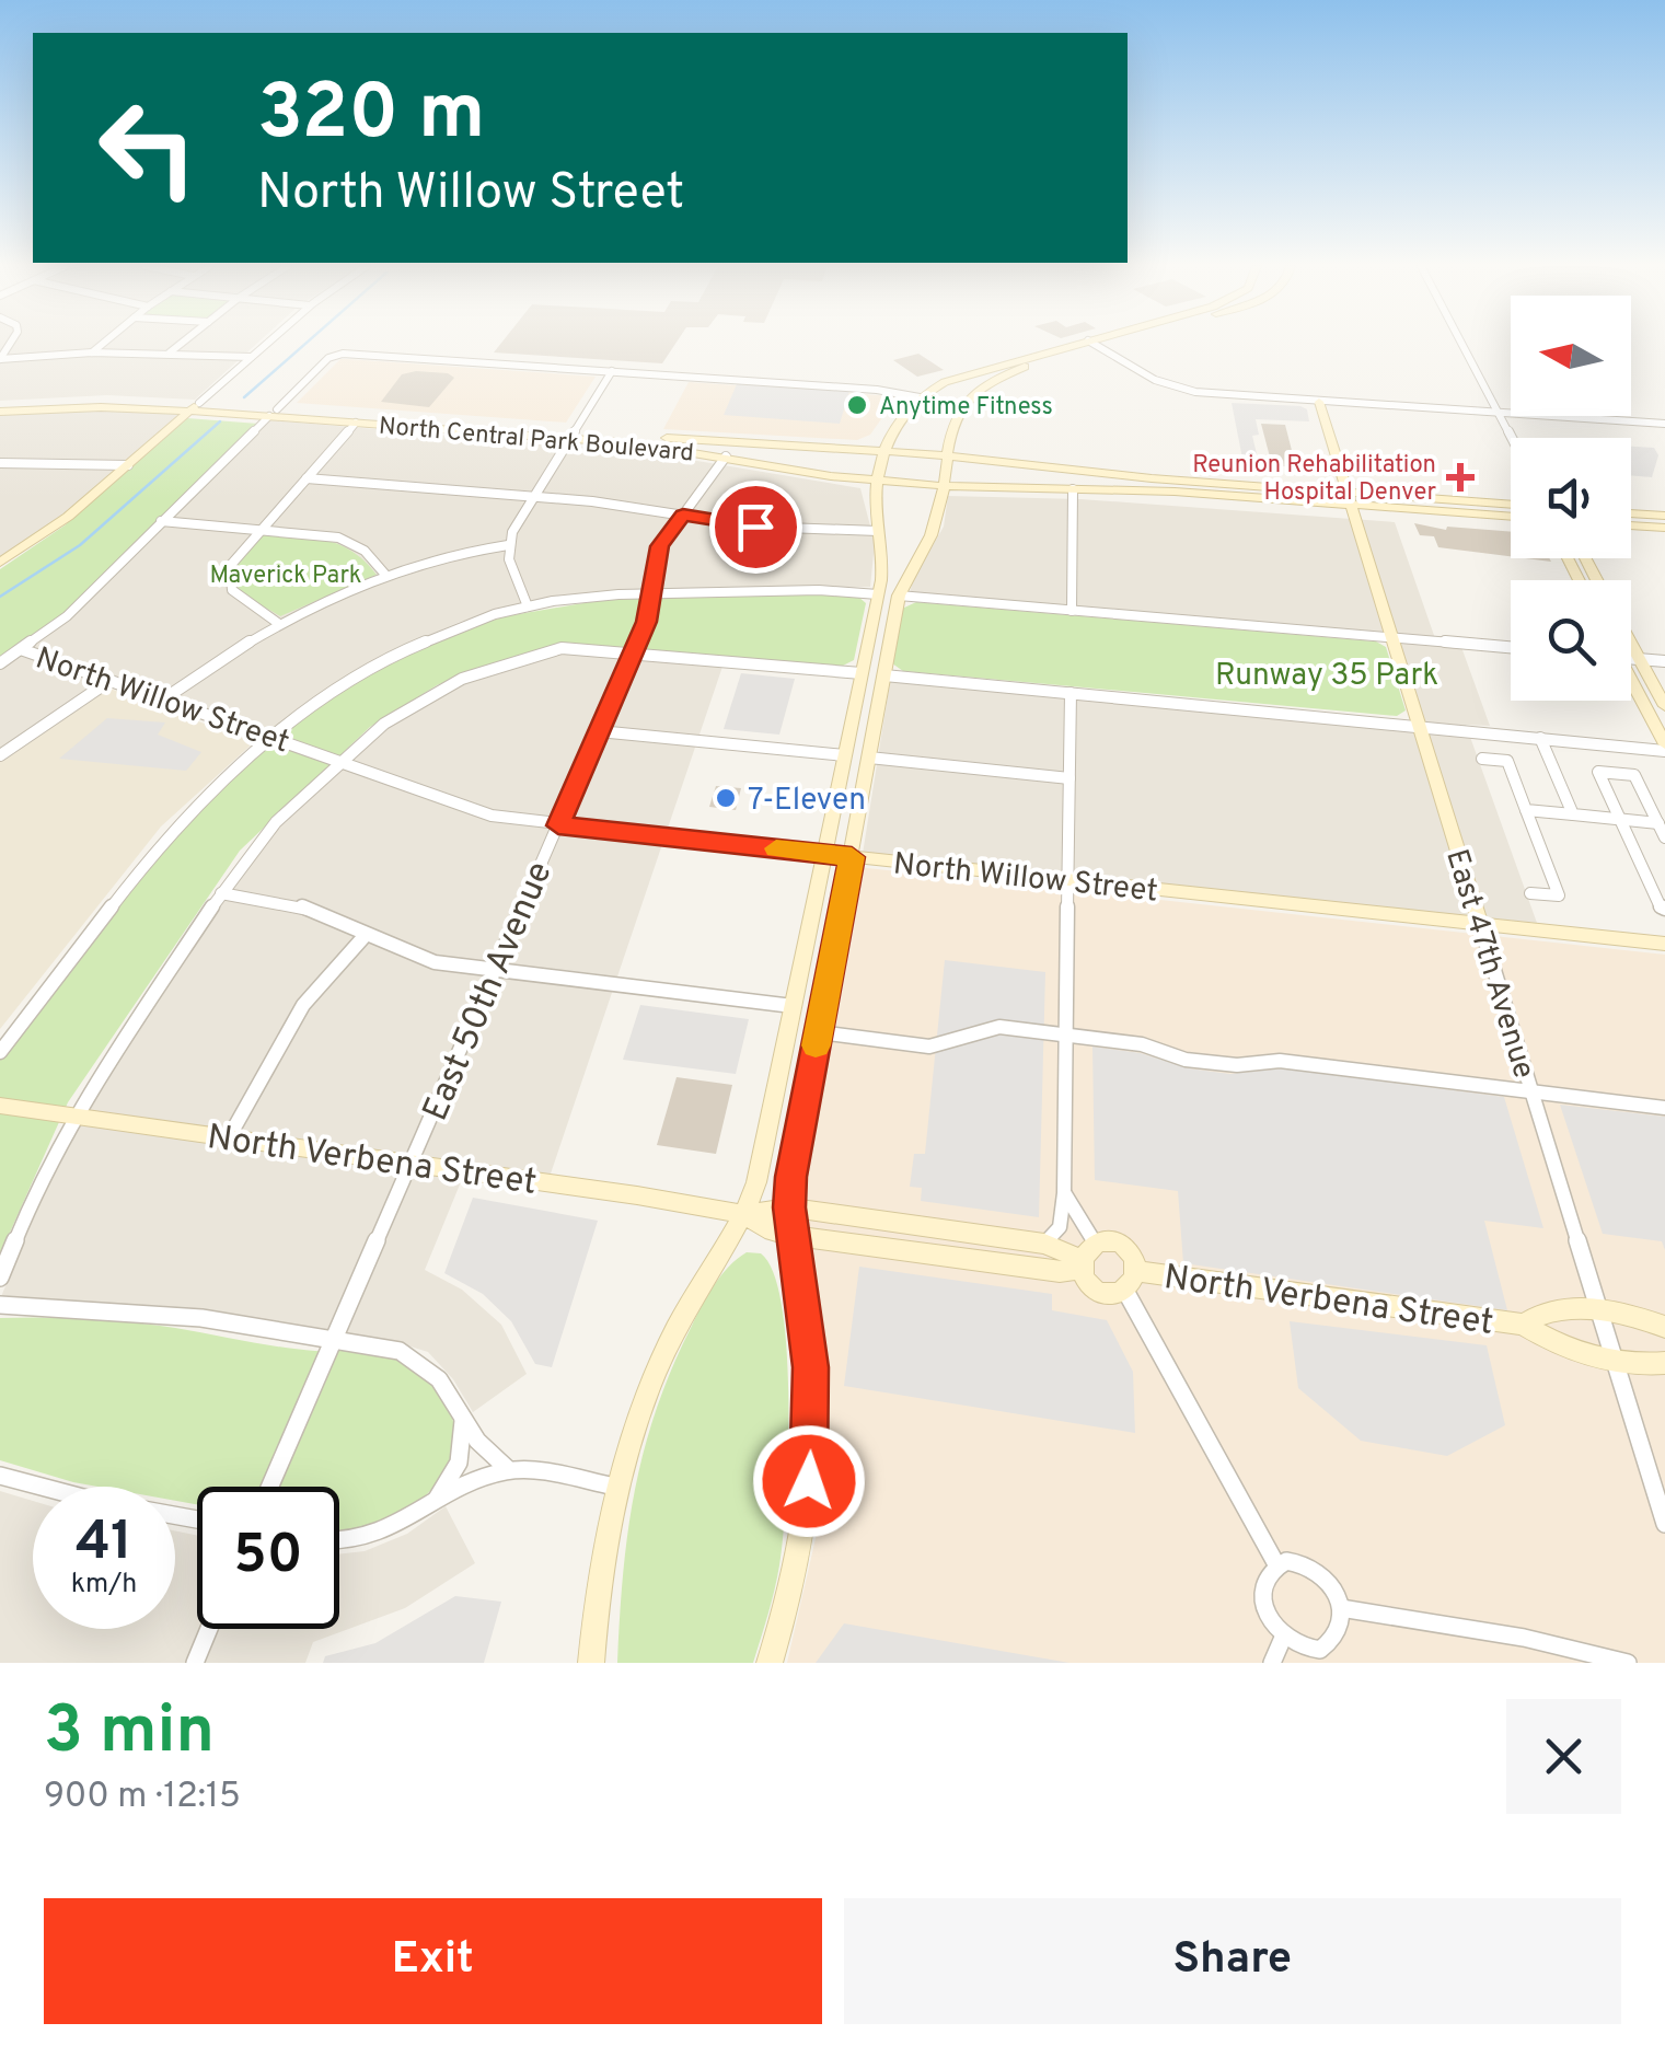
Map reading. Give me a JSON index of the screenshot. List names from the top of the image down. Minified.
{"streets":{"main road":["North Central Park Boulevard","North Willow Street","East 47th Avenue","North Verbena Street"],"street":["East 50th Avenue"]},"crossings":[["North Central Park Boulevard","East 47th Avenue"],["North Central Park Boulevard","East 50th Avenue"],["North Willow Street","East 47th Avenue"],["North Willow Street","East 50th Avenue"],["East 47th Avenue","North Verbena Street"],["East 50th Avenue","North Verbena Street"]],"parks":["Maverick Park","Runway 35 Park"],"places":{"other":["Anytime Fitness","7-Eleven"],"health":["Reunion Rehabilitation Hospital Denver"]},"north":"left","page":{"turn":["320 m","North Willow Street"],"speed":"41 km/h","limit":"50","heading":["3 min","900 m · 12:15"],"buttons":["Exit","Share"]}}
